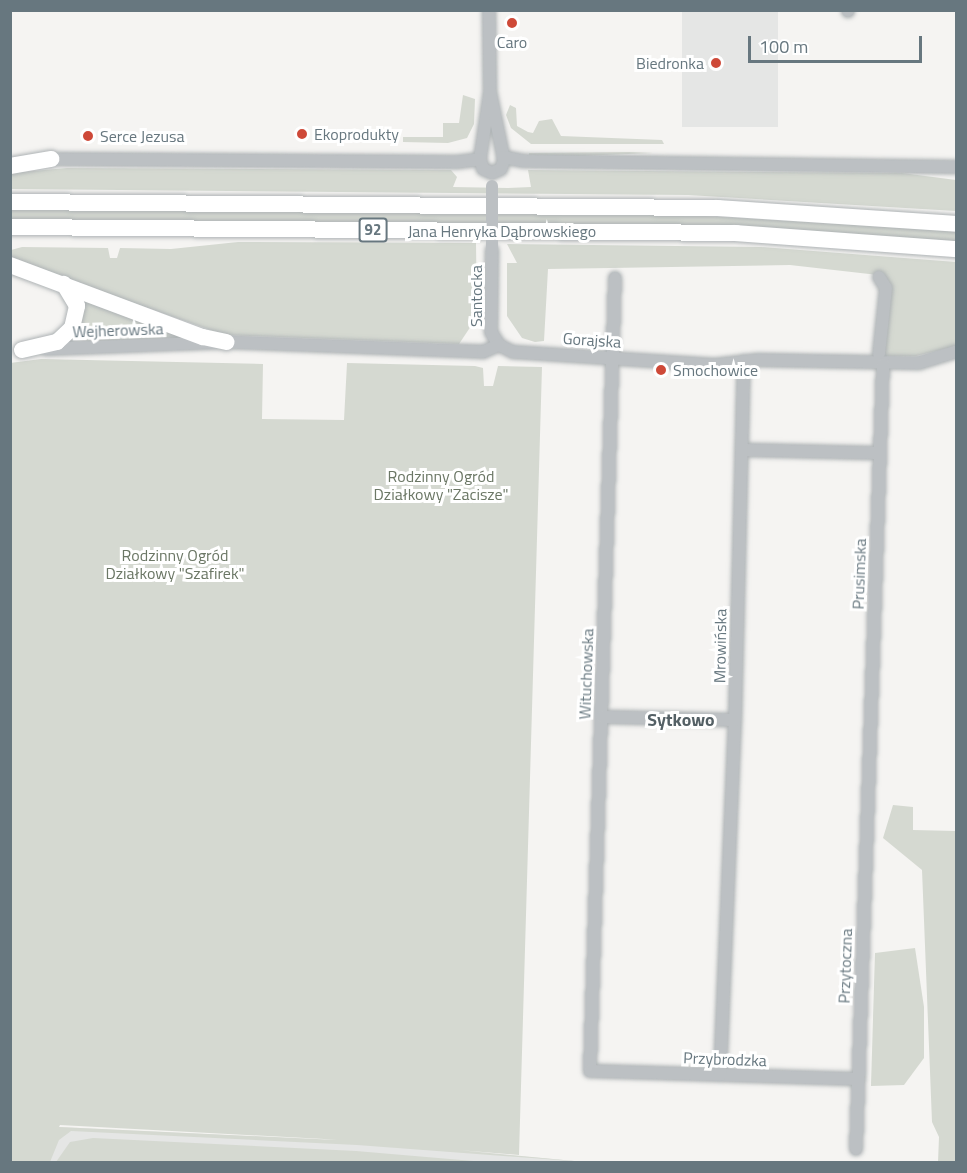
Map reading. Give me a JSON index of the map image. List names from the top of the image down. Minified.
{"streets":{"main road":["92","Jana Henryka Dąbrowskiego"],"street":["Santocka","Wejherowska","Gorajska","Prusimska","Mrowińska","Wituchowska","Przytoczna","Przybrodzka"]},"crossings":[["Santocka","Gorajska"],["Wejherowska","Gorajska"],["Gorajska","Prusimska"],["Gorajska","Mrowińska"],["Gorajska","Wituchowska"],["Prusimska","Przytoczna"],["Mrowińska","Przybrodzka"],["Wituchowska","Przybrodzka"],["Przytoczna","Przybrodzka"]],"districts":["Sytkowo"],"parks":["Rodzinny Ogród Działkowy \"Zacisze\"","Rodzinny Ogród Działkowy \"Szafirek\""],"places":["Caro","Biedronka","Ekoprodukty","Serce Jezusa","Smochowice"],"scale_bar":"100 m"}
